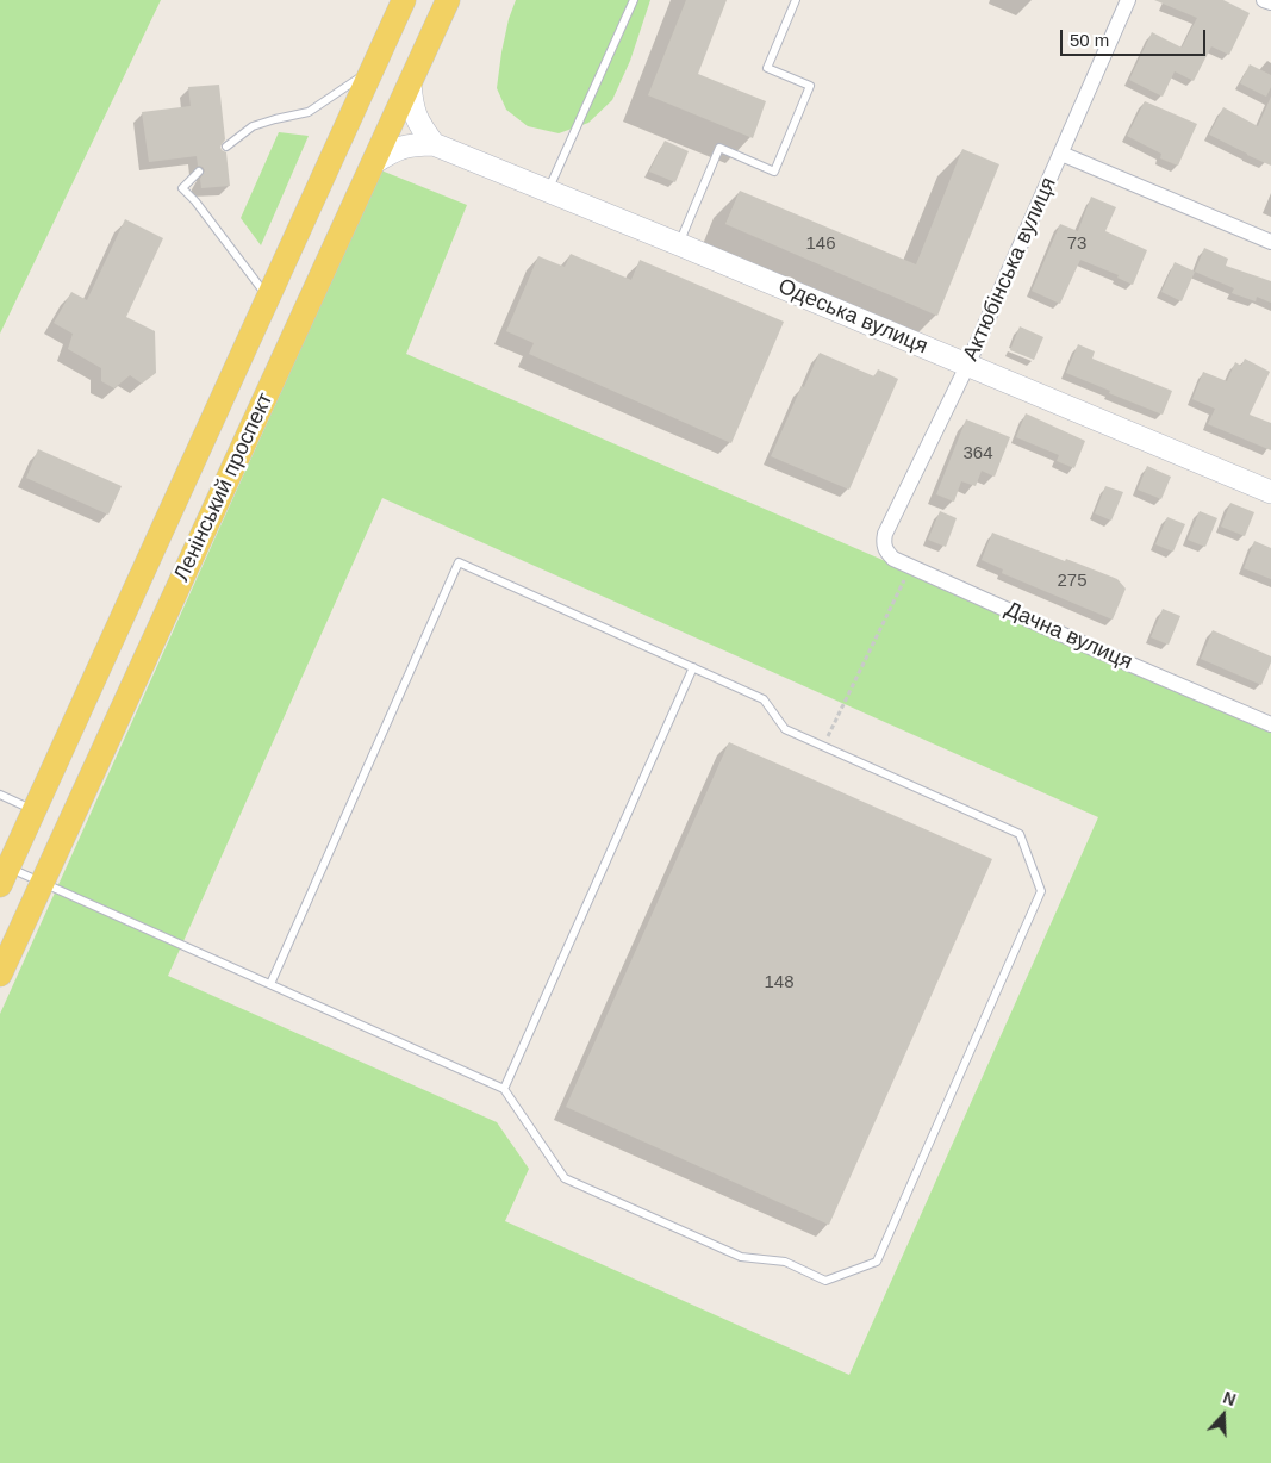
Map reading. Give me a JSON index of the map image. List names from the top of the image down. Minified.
{"streets":{"main road":["Ленінський проспект"],"street":["Актюбінська вулиця","Одеська вулиця","Дачна вулиця"]},"crossings":[["Актюбінська вулиця","Одеська вулиця"],["Актюбінська вулиця","Дачна вулиця"],["Одеська вулиця","Ленінський проспект"]],"house_numbers":["146","73","364","275","148"],"scale_bar":"50 m","north":"top"}
